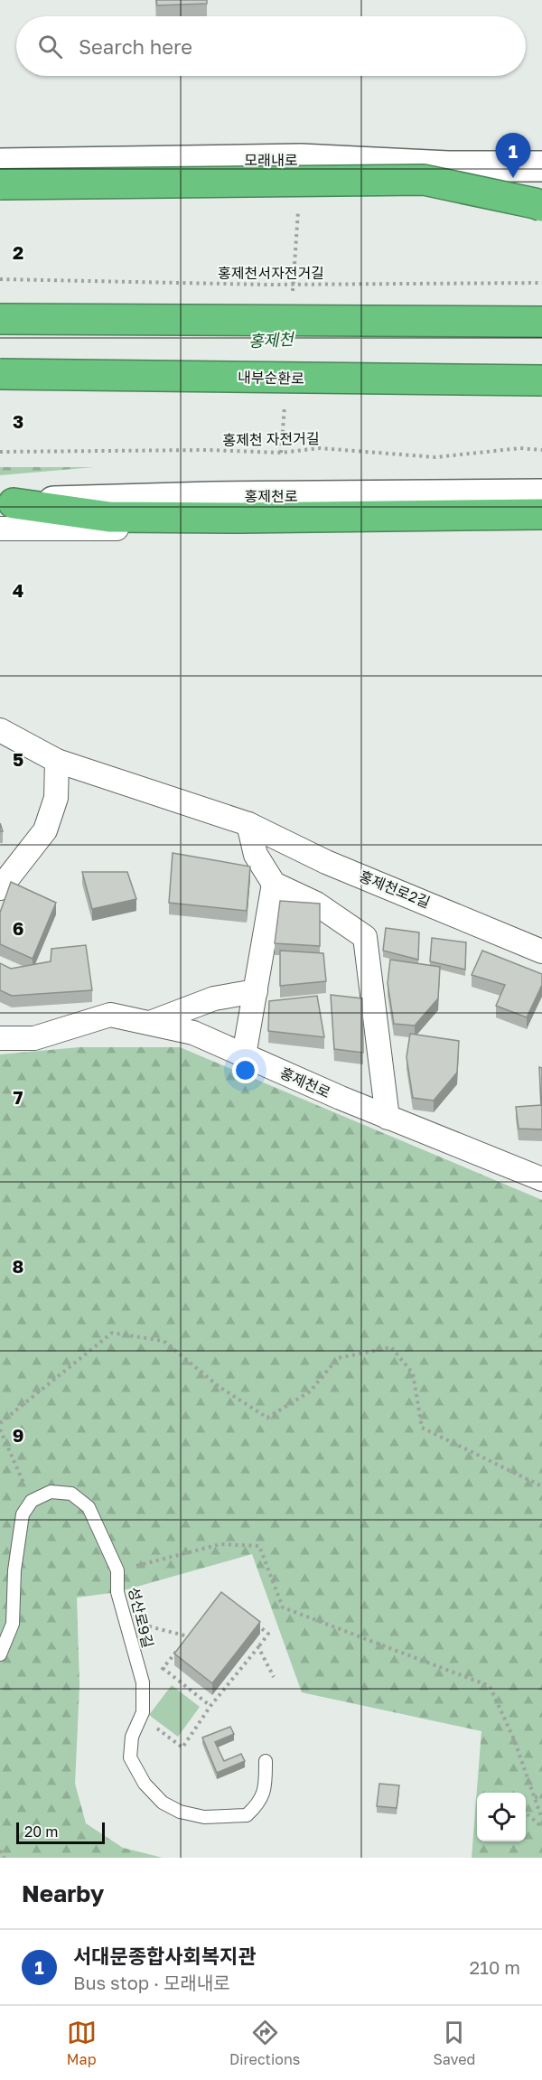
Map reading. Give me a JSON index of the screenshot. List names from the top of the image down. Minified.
{"streets":{"highway":["내부순환로"],"main road":["모래내로","홍제천로"],"street":["홍제천로2길"],"lane":["성산로9길"],"path":["홍제천서자전거길","홍제천 자전거길"]},"water":["홍제천"],"scale_bar":"20 m","page":{"search":"Search here","pins":"1","scale":"20 m","heading":"Nearby","list":[{"mark":"1","name":"서대문종합사회복지관","note":"Bus stop · 모래내로","value":"210 m"}],"nav":["Map","Directions","Saved"]},"grid":{"rows":["2","3","4","5","6","7","8","9"]}}
